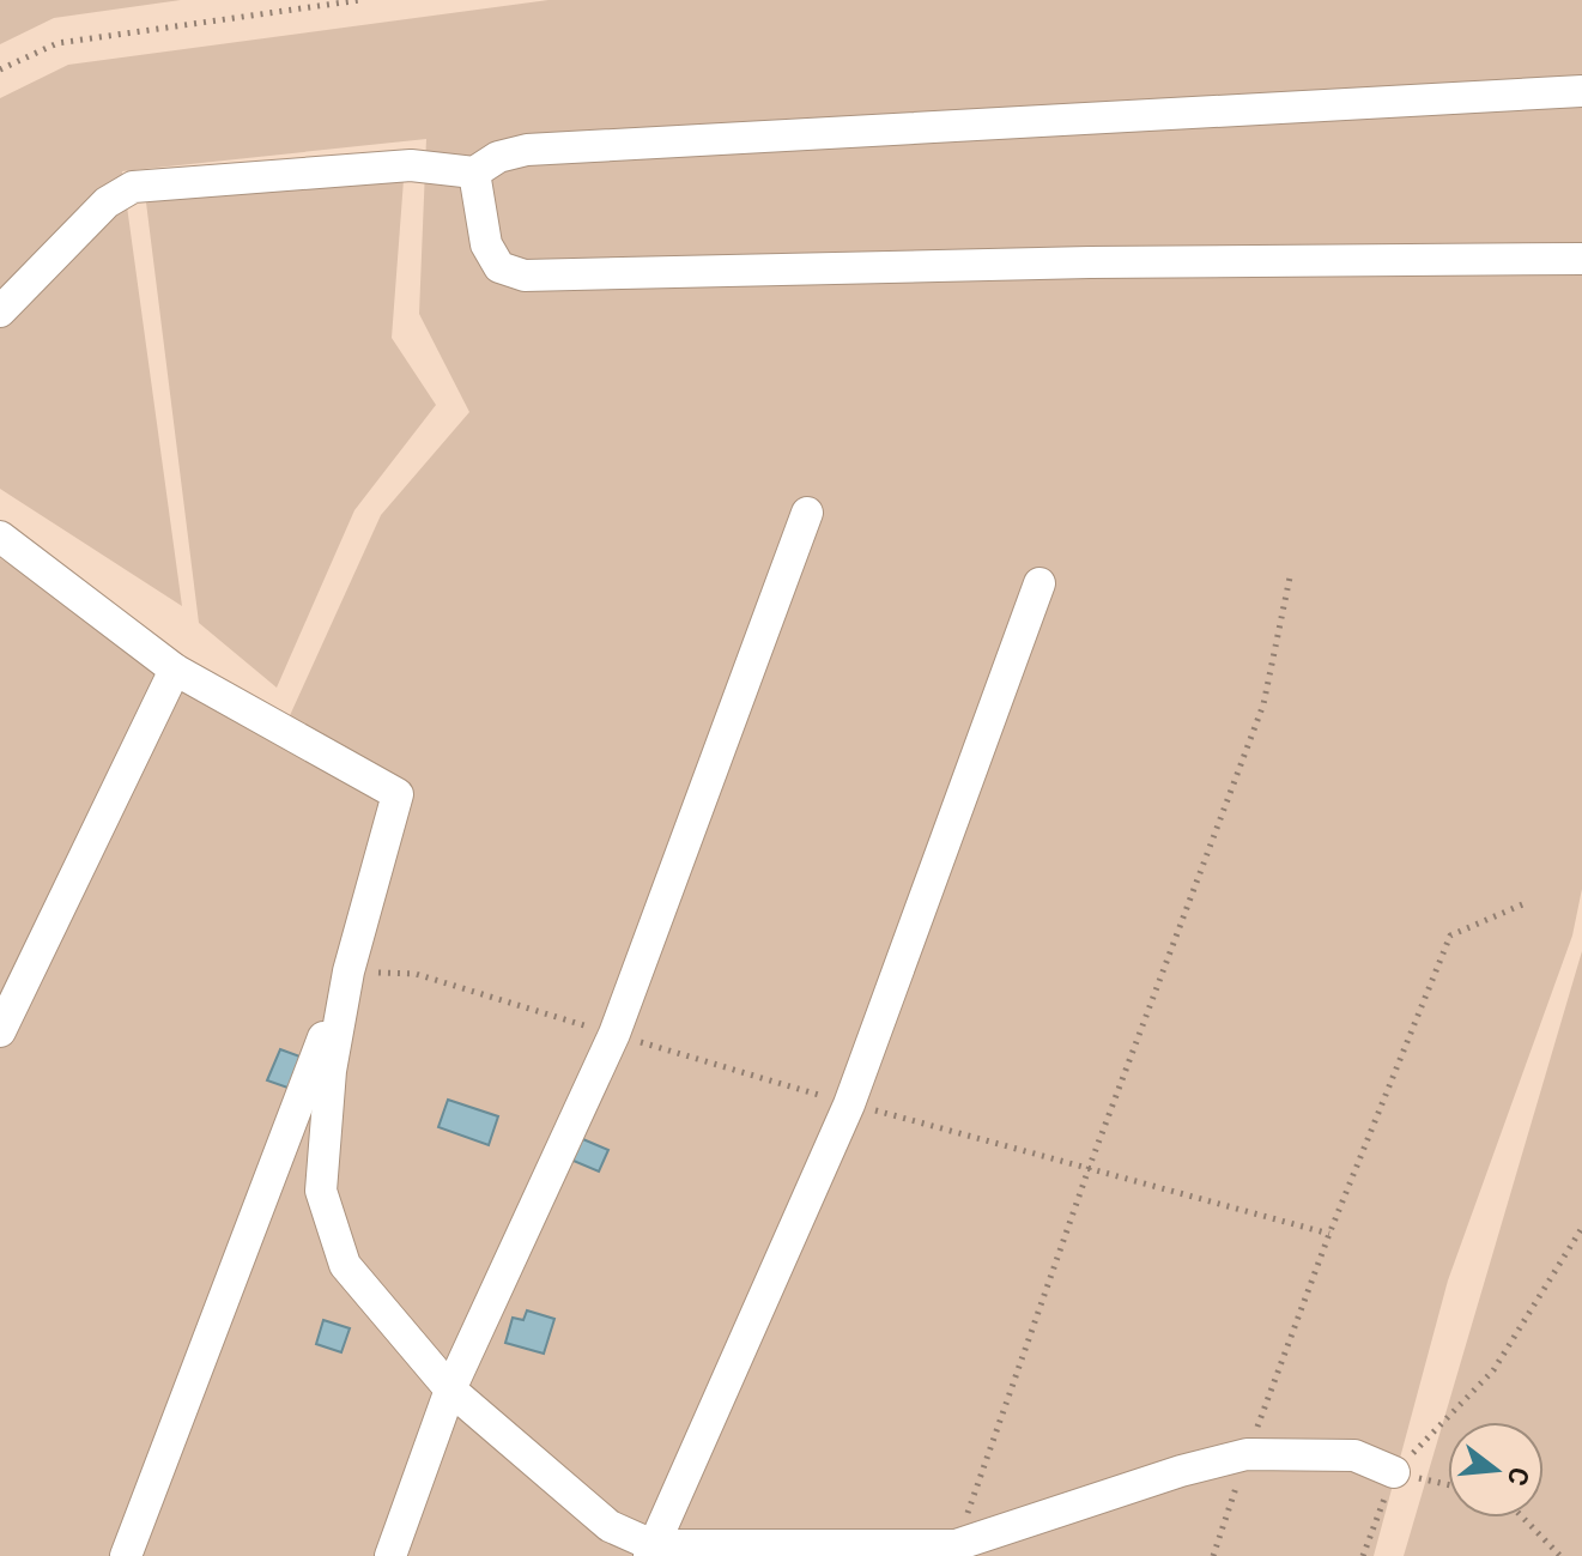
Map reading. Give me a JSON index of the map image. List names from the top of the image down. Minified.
{"north":"right"}
